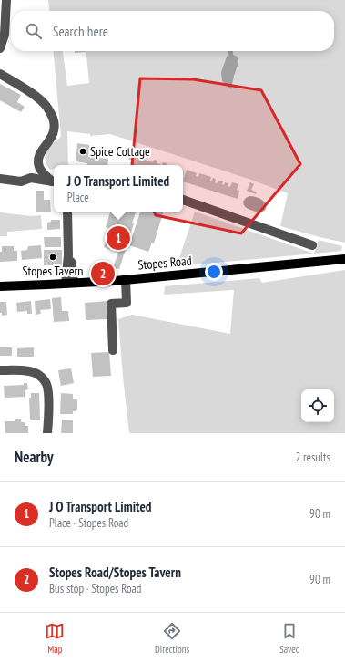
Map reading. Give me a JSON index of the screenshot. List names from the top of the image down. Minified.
{"streets":{"main road":["Stopes Road"]},"places":["Spice Cottage","Stopes Tavern"],"page":{"search":"Search here","popup":["J O Transport Limited","Place"],"pins":["1","2"],"heading":["Nearby","2 results"],"list":[{"mark":"1","name":"J O Transport Limited","note":"Place · Stopes Road","value":"90 m"},{"mark":"2","name":"Stopes Road/Stopes Tavern","note":"Bus stop · Stopes Road","value":"90 m"}],"nav":["Map","Directions","Saved"]}}
